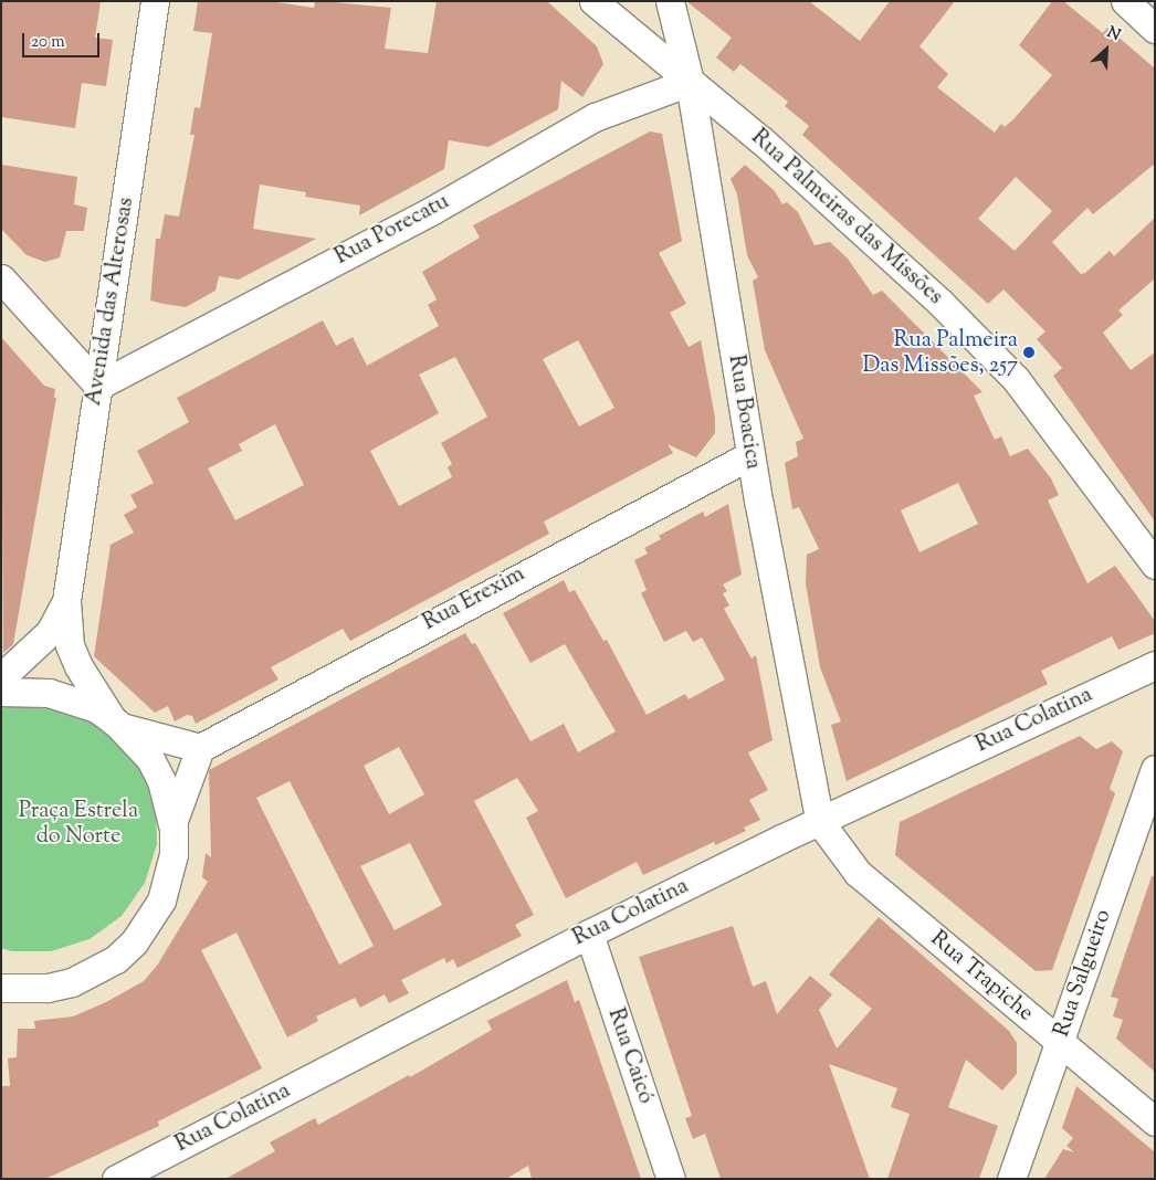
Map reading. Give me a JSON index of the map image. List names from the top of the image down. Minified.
{"streets":{"street":["Rua Palmeiras das Missões","Rua Porecatu","Avenida das Alterosas","Rua Boacica","Rua Erexim","Rua Colatina","Rua Salgueiro","Rua Trapiche","Rua Caicó"]},"crossings":[["Rua Palmeiras das Missões","Rua Porecatu"],["Rua Palmeiras das Missões","Rua Boacica"],["Rua Porecatu","Avenida das Alterosas"],["Rua Porecatu","Rua Boacica"],["Rua Boacica","Rua Erexim"],["Rua Boacica","Rua Colatina"],["Rua Boacica","Rua Trapiche"],["Rua Colatina","Rua Trapiche"],["Rua Colatina","Rua Caicó"],["Rua Salgueiro","Rua Trapiche"]],"parks":["Praça Estrela do Norte"],"places":["Rua Palmeira Das Missões, 257"],"scale_bar":"20 m","north":"top right"}
